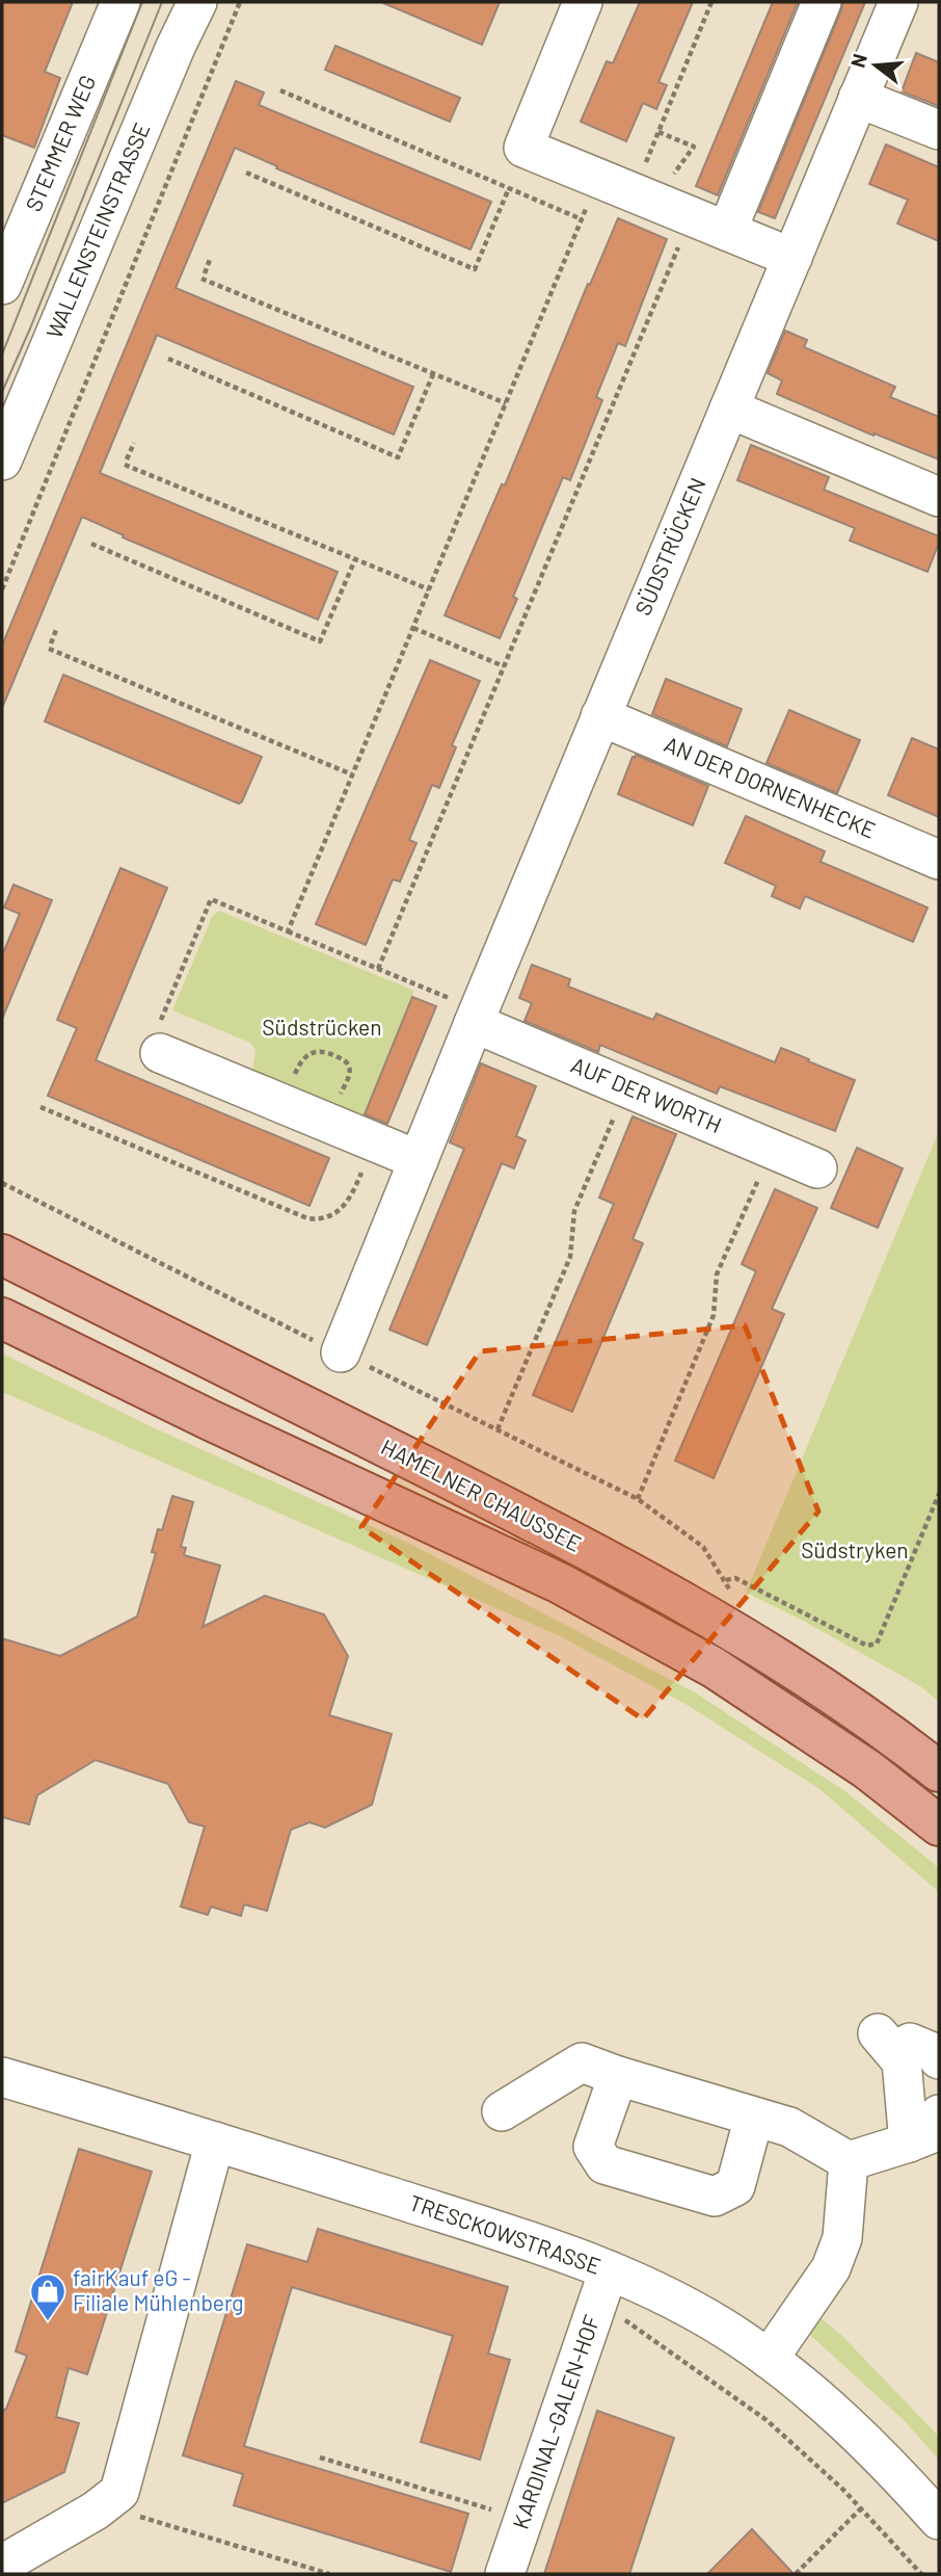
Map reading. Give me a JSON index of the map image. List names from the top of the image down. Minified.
{"streets":{"main road":["HAMELNER CHAUSSEE"],"street":["STEMMER WEG","WALLENSTEINSTRASSE","SÜDSTRÜCKEN","AN DER DORNENHECKE","AUF DER WORTH","TRESCKOWSTRASSE","KARDINAL-GALEN-HOF"]},"crossings":[["SÜDSTRÜCKEN","AN DER DORNENHECKE"],["SÜDSTRÜCKEN","AUF DER WORTH"],["TRESCKOWSTRASSE","KARDINAL-GALEN-HOF"]],"parks":["Südstrücken","Südstryken"],"places":{"shop":["fairKauf eG - Filiale Mühlenberg"]},"north":"left"}
